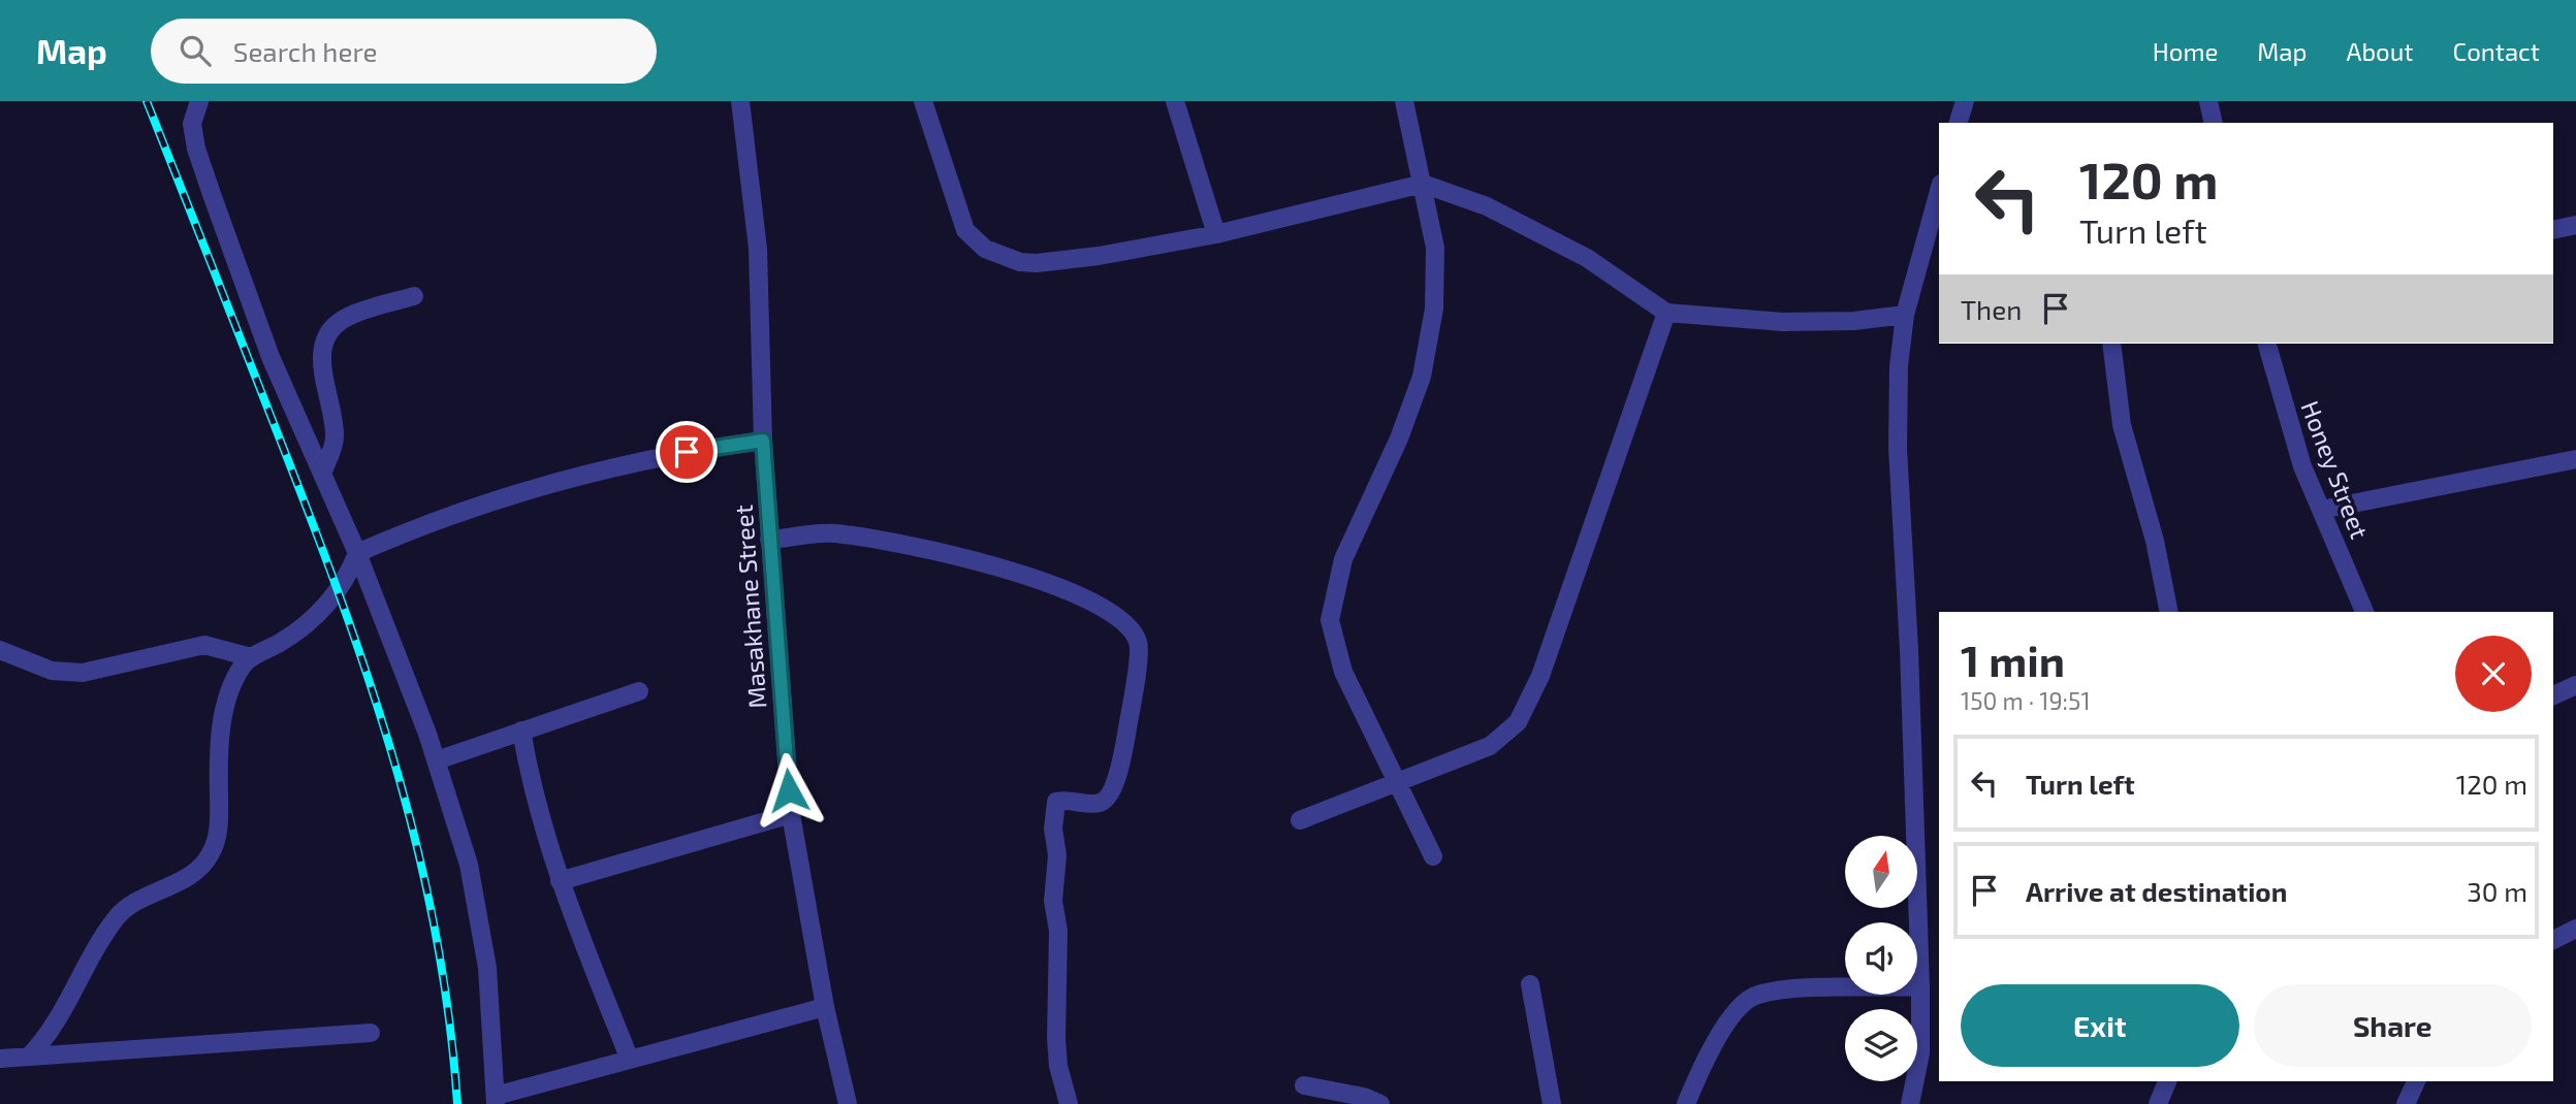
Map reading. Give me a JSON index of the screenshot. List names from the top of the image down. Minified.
{"streets":{"street":["Honey Street","Masakhane Street"]},"north":"top","page":{"header":"Map","search":"Search here","nav":["Home","Map","About","Contact"],"turn":["120 m","Turn left"],"then":"Then","heading":["1 min","150 m · 19:51"],"list":[{"name":"Turn left","value":"120 m"},{"name":"Arrive at destination","value":"30 m"}],"buttons":["Exit","Share"]}}
